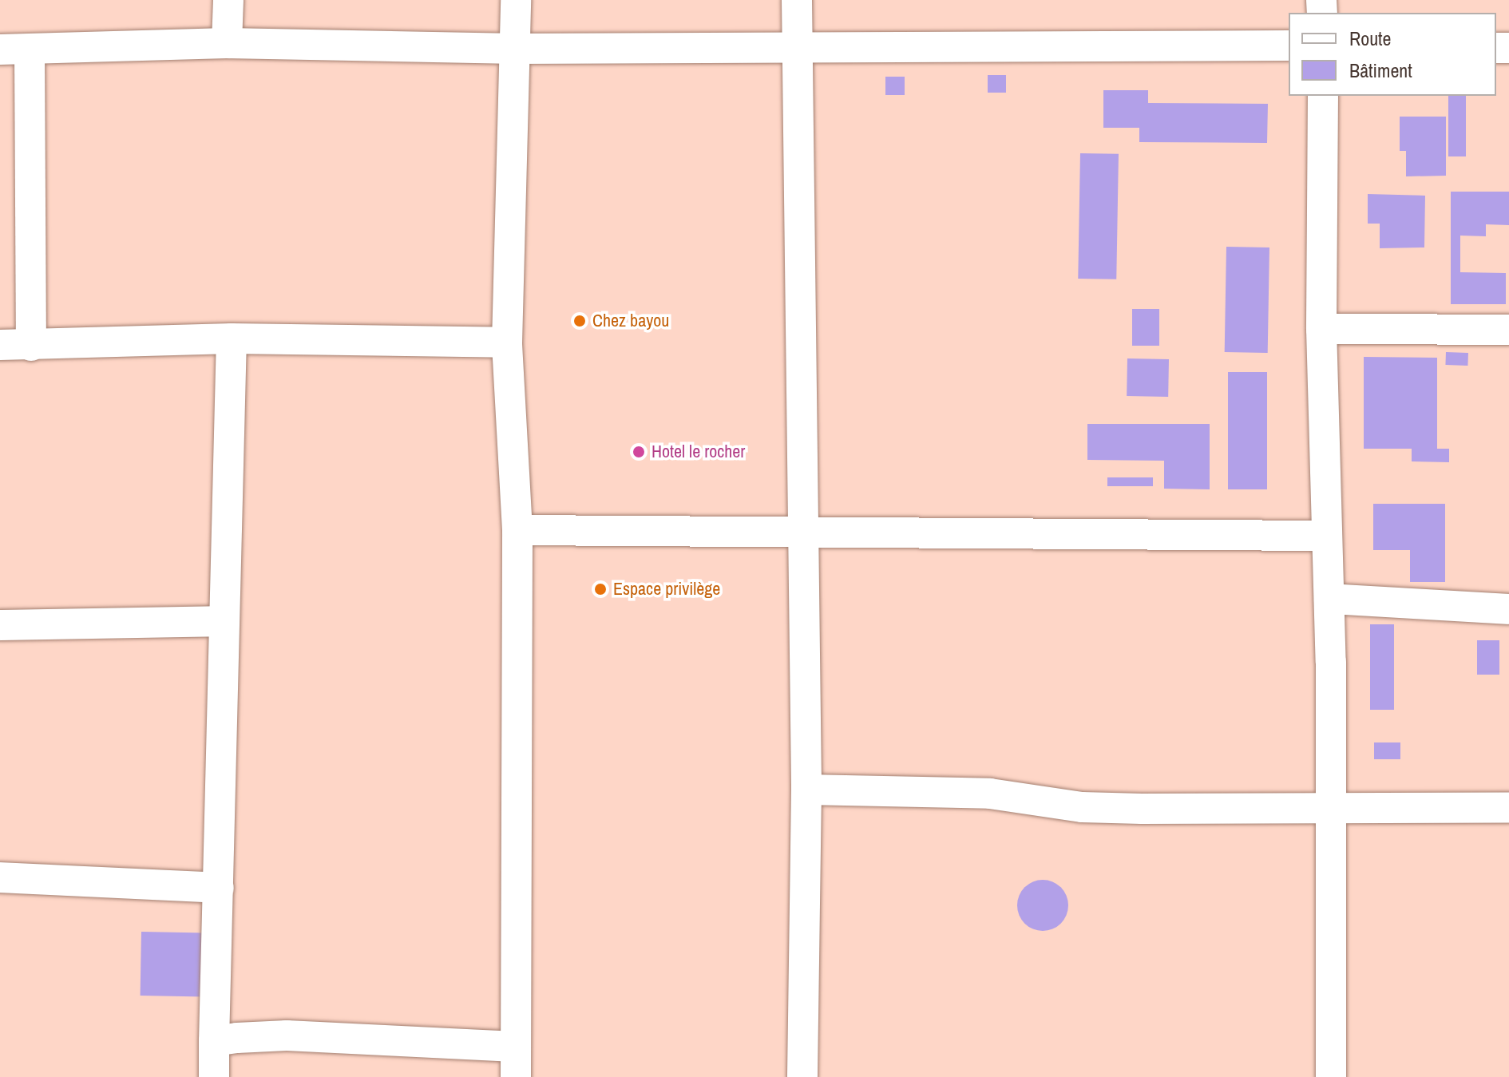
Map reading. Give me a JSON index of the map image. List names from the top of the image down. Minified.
{"places":["Chez bayou","Hotel le rocher","Espace privilège"],"legend":["Route","Bâtiment"]}
